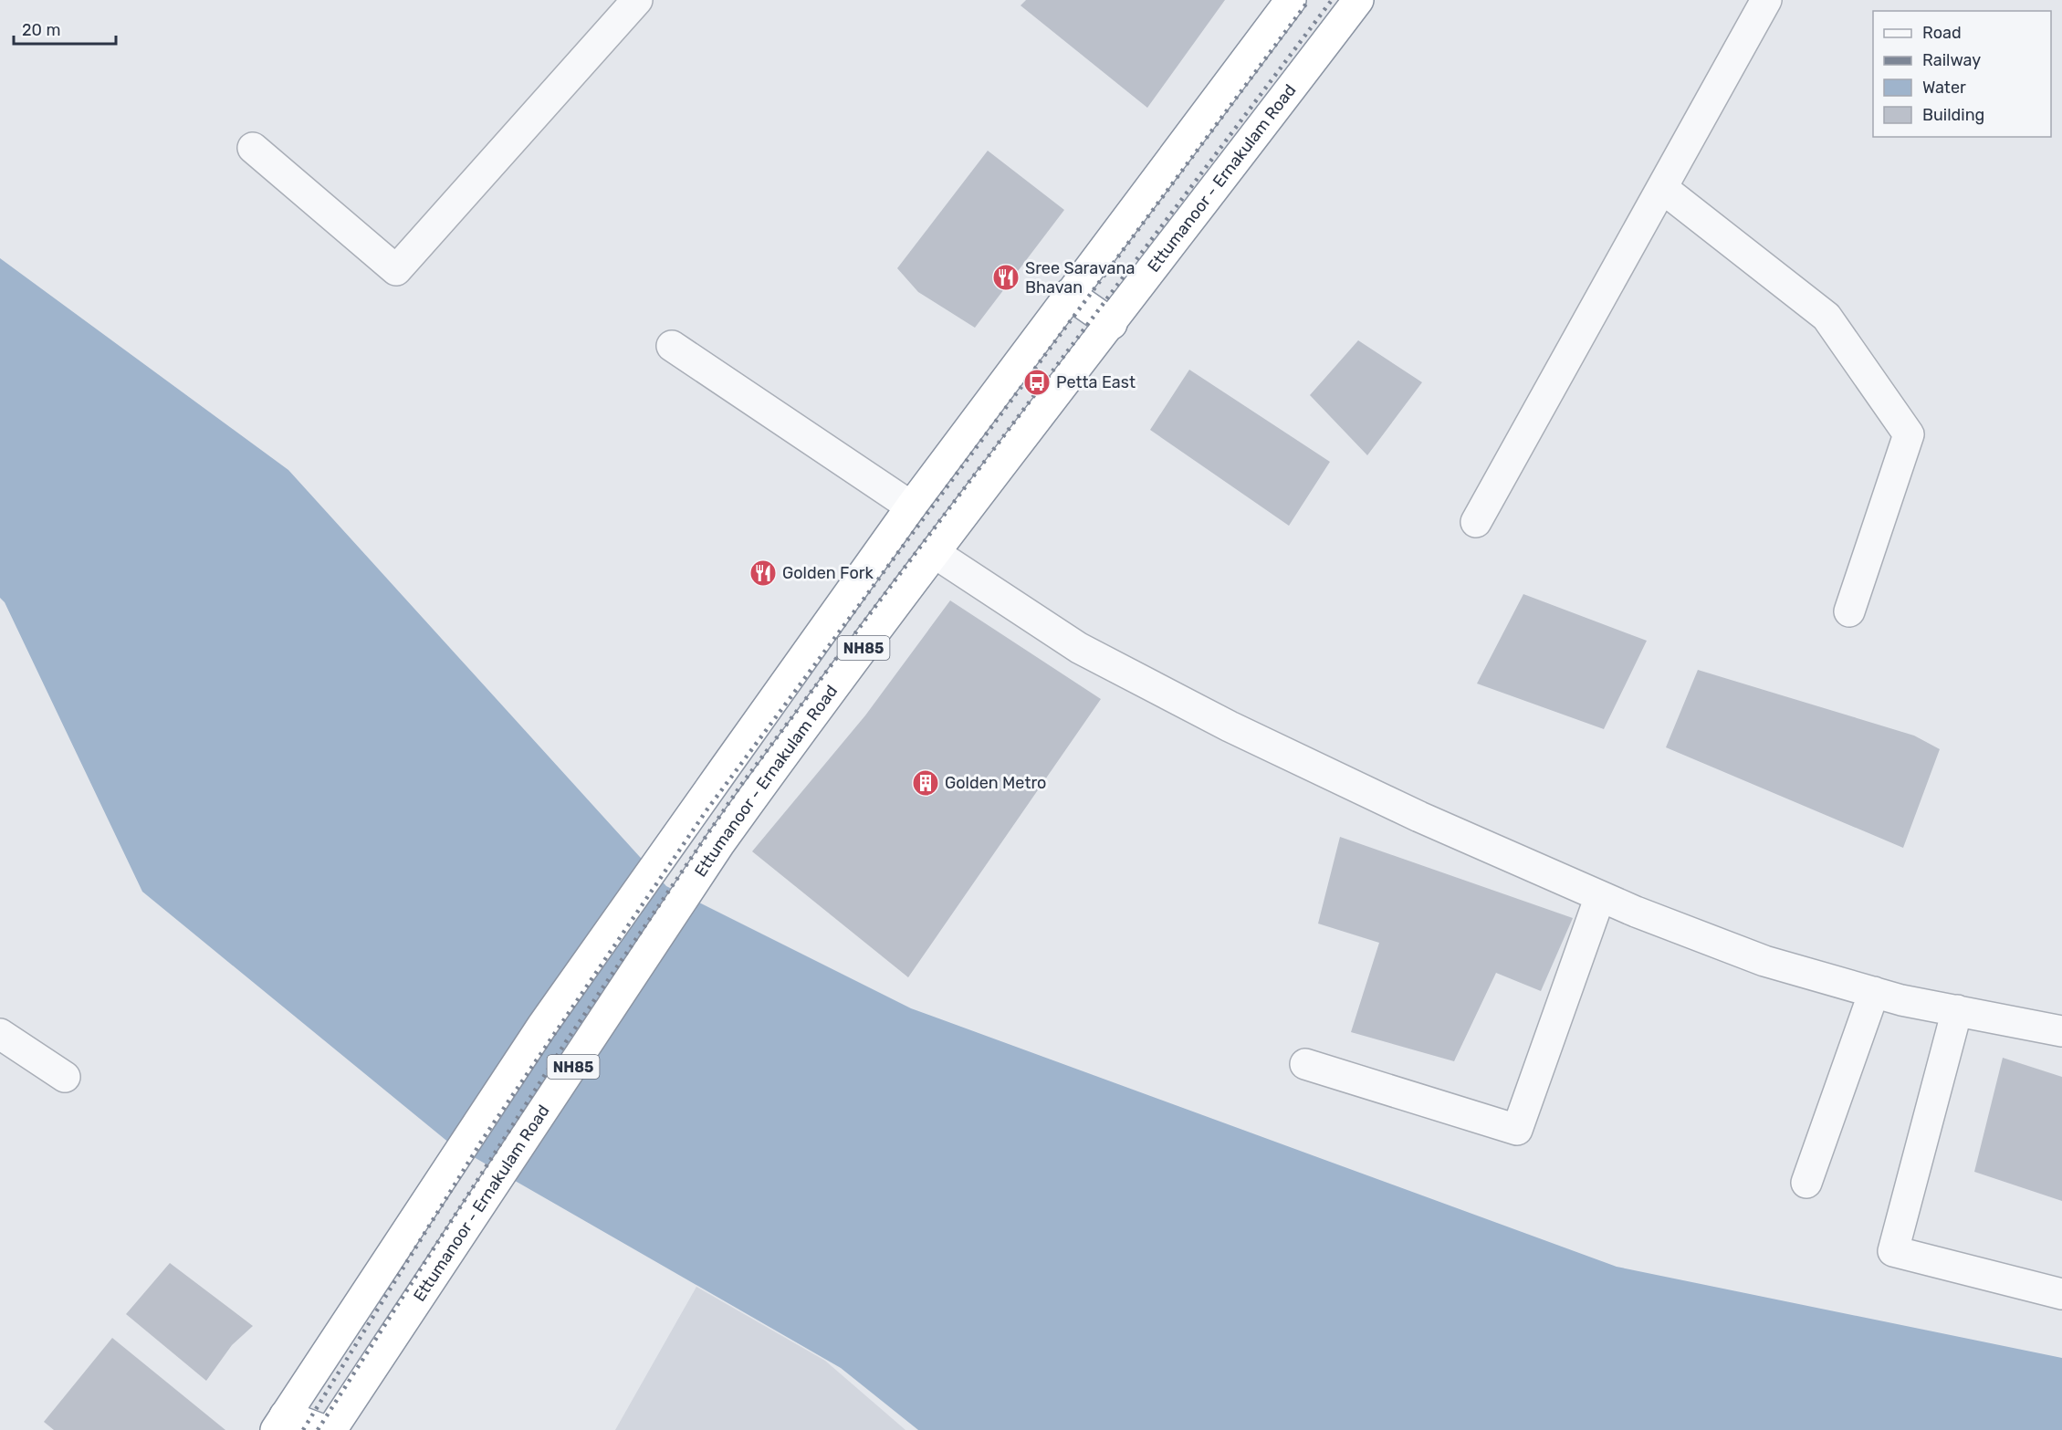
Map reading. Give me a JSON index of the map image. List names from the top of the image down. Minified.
{"streets":{"highway":["Ettumanoor - Ernakulam Road","NH85"]},"places":{"restaurant":["Sree Saravana Bhavan","Golden Fork"],"bus stop":["Petta East"],"building":["Golden Metro"]},"legend":["Road","Railway","Water","Building"],"scale_bar":"20 m"}
